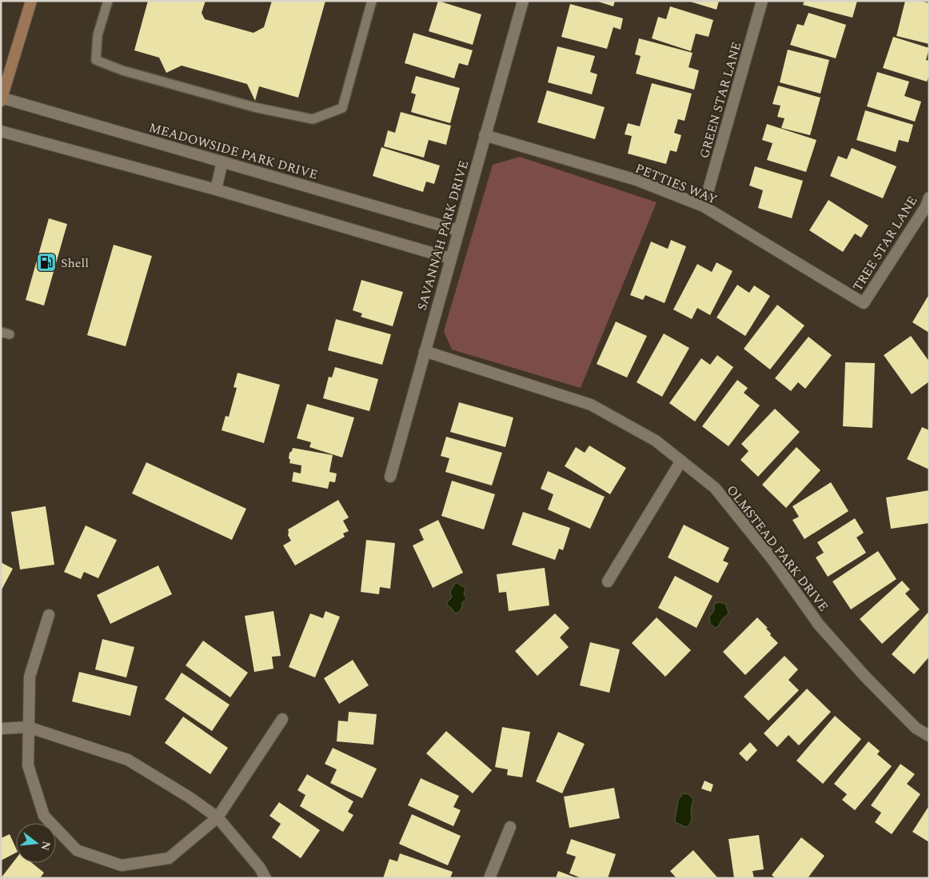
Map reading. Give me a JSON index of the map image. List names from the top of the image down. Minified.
{"streets":{"street":["GREEN STAR LANE","MEADOWSIDE PARK DRIVE","PETTIES WAY","SAVANNAH PARK DRIVE","TREE STAR LANE","OLMSTEAD PARK DRIVE"]},"crossings":[["GREEN STAR LANE","PETTIES WAY"],["MEADOWSIDE PARK DRIVE","SAVANNAH PARK DRIVE"],["PETTIES WAY","SAVANNAH PARK DRIVE"],["PETTIES WAY","TREE STAR LANE"],["SAVANNAH PARK DRIVE","OLMSTEAD PARK DRIVE"]],"places":{"fuel station":["Shell"]},"north":"right"}
